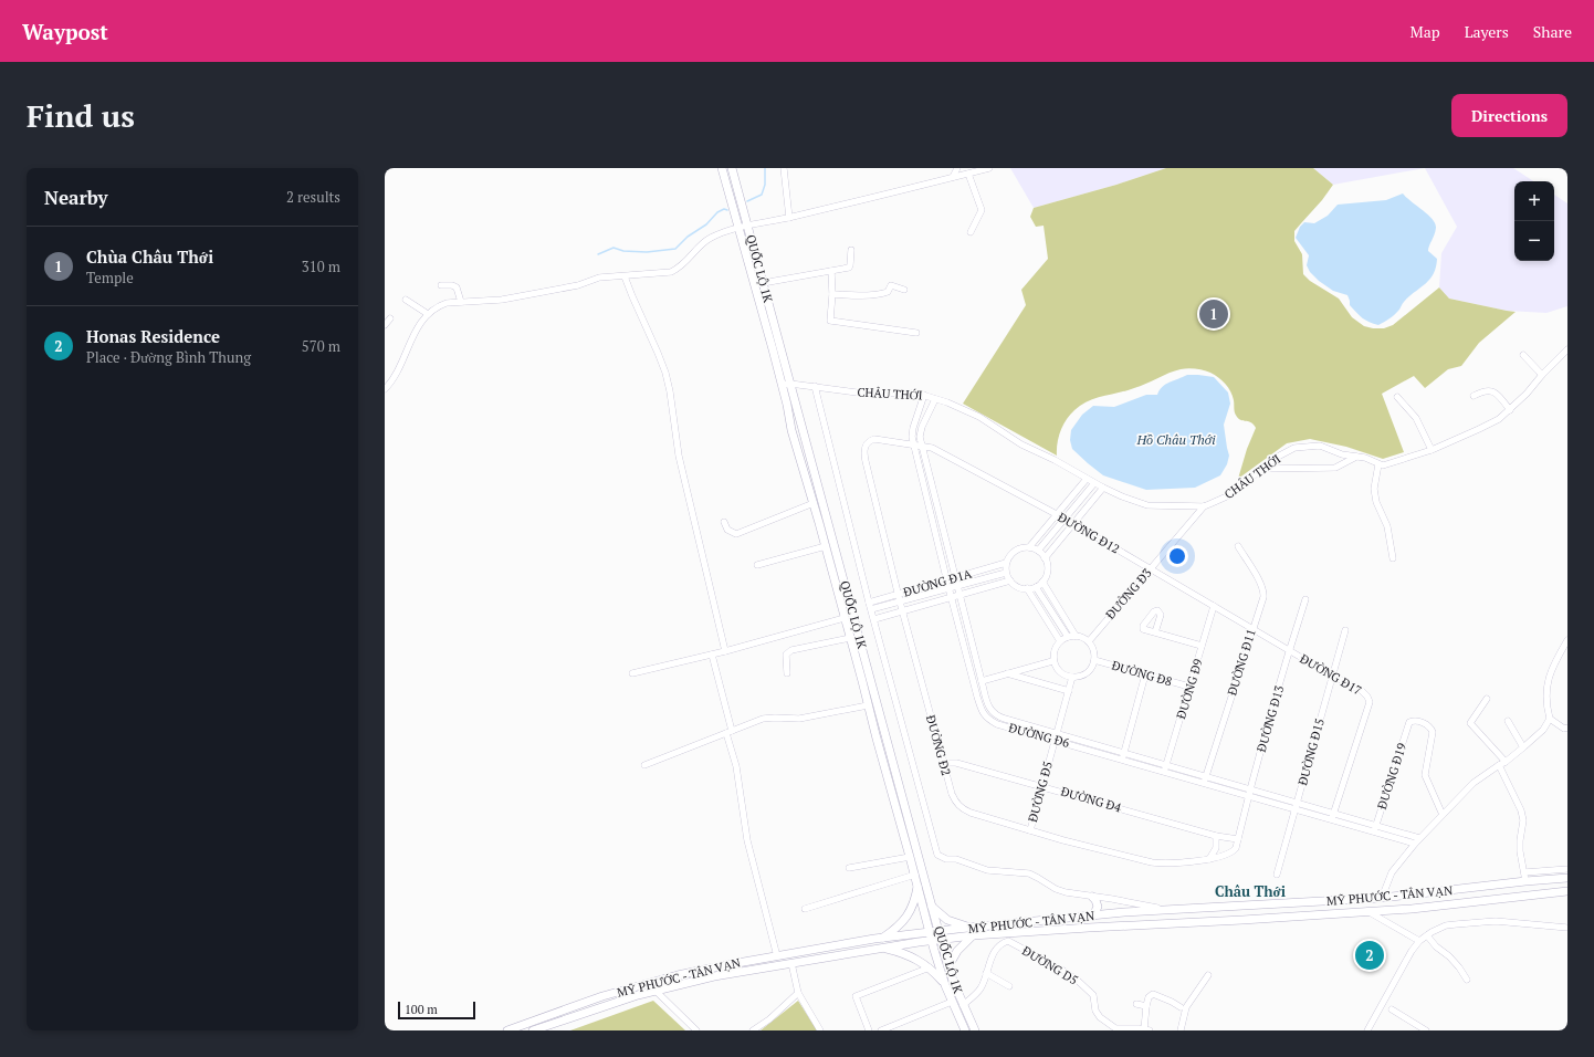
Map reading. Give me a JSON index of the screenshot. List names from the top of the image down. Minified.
{"streets":{"main road":["QUỐC LỘ 1K","MỸ PHƯỚC - TÂN VẠN"],"street":["CHÂU THỚI","ĐƯỜNG Đ12","ĐƯỜNG Đ1A","ĐƯỜNG Đ3","ĐƯỜNG Đ11","ĐƯỜNG Đ8","ĐƯỜNG Đ17","ĐƯỜNG Đ9","ĐƯỜNG Đ13","ĐƯỜNG Đ6","ĐƯỜNG Đ2","ĐƯỜNG Đ15","ĐƯỜNG Đ19","ĐƯỜNG Đ5","ĐƯỜNG Đ4","ĐƯỜNG D5"]},"crossings":[["QUỐC LỘ 1K","CHÂU THỚI"],["QUỐC LỘ 1K","MỸ PHƯỚC - TÂN VẠN"],["QUỐC LỘ 1K","ĐƯỜNG D5"],["CHÂU THỚI","ĐƯỜNG Đ3"],["CHÂU THỚI","ĐƯỜNG Đ6"],["ĐƯỜNG Đ12","ĐƯỜNG Đ3"],["ĐƯỜNG Đ12","ĐƯỜNG Đ11"],["ĐƯỜNG Đ12","ĐƯỜNG Đ17"],["ĐƯỜNG Đ12","ĐƯỜNG Đ9"],["ĐƯỜNG Đ12","ĐƯỜNG Đ6"],["ĐƯỜNG Đ12","ĐƯỜNG Đ2"],["ĐƯỜNG Đ1A","ĐƯỜNG Đ6"],["ĐƯỜNG Đ1A","ĐƯỜNG Đ2"],["ĐƯỜNG Đ3","ĐƯỜNG Đ8"],["ĐƯỜNG Đ3","ĐƯỜNG Đ5"],["ĐƯỜNG Đ11","ĐƯỜNG Đ17"],["ĐƯỜNG Đ11","ĐƯỜNG Đ6"],["ĐƯỜNG Đ8","ĐƯỜNG Đ9"],["ĐƯỜNG Đ8","ĐƯỜNG Đ5"],["ĐƯỜNG Đ17","ĐƯỜNG Đ13"],["ĐƯỜNG Đ17","ĐƯỜNG Đ6"],["ĐƯỜNG Đ17","ĐƯỜNG Đ15"],["ĐƯỜNG Đ9","ĐƯỜNG Đ6"],["ĐƯỜNG Đ13","ĐƯỜNG Đ6"],["ĐƯỜNG Đ13","ĐƯỜNG Đ2"],["ĐƯỜNG Đ13","ĐƯỜNG Đ4"],["ĐƯỜNG Đ6","ĐƯỜNG Đ2"],["ĐƯỜNG Đ6","ĐƯỜNG Đ15"],["ĐƯỜNG Đ6","ĐƯỜNG Đ19"],["ĐƯỜNG Đ6","ĐƯỜNG Đ5"],["ĐƯỜNG Đ2","ĐƯỜNG Đ5"],["ĐƯỜNG Đ2","ĐƯỜNG Đ4"],["ĐƯỜNG Đ5","ĐƯỜNG Đ4"]],"districts":["Châu Thới"],"water":["Hồ Châu Thới"],"scale_bar":"100 m","page":{"header":"Waypost","nav":["Map","Layers","Share"],"buttons":"Directions","title":"Find us","heading":["Nearby","2 results"],"map_buttons":["+","−"],"list":[{"mark":"1","name":"Chùa Châu Thới","note":"Temple","value":"310 m"},{"mark":"2","name":"Honas Residence","note":"Place · Đường Bình Thung","value":"570 m"}],"pins":["1","2"],"scale":"100 m"}}
